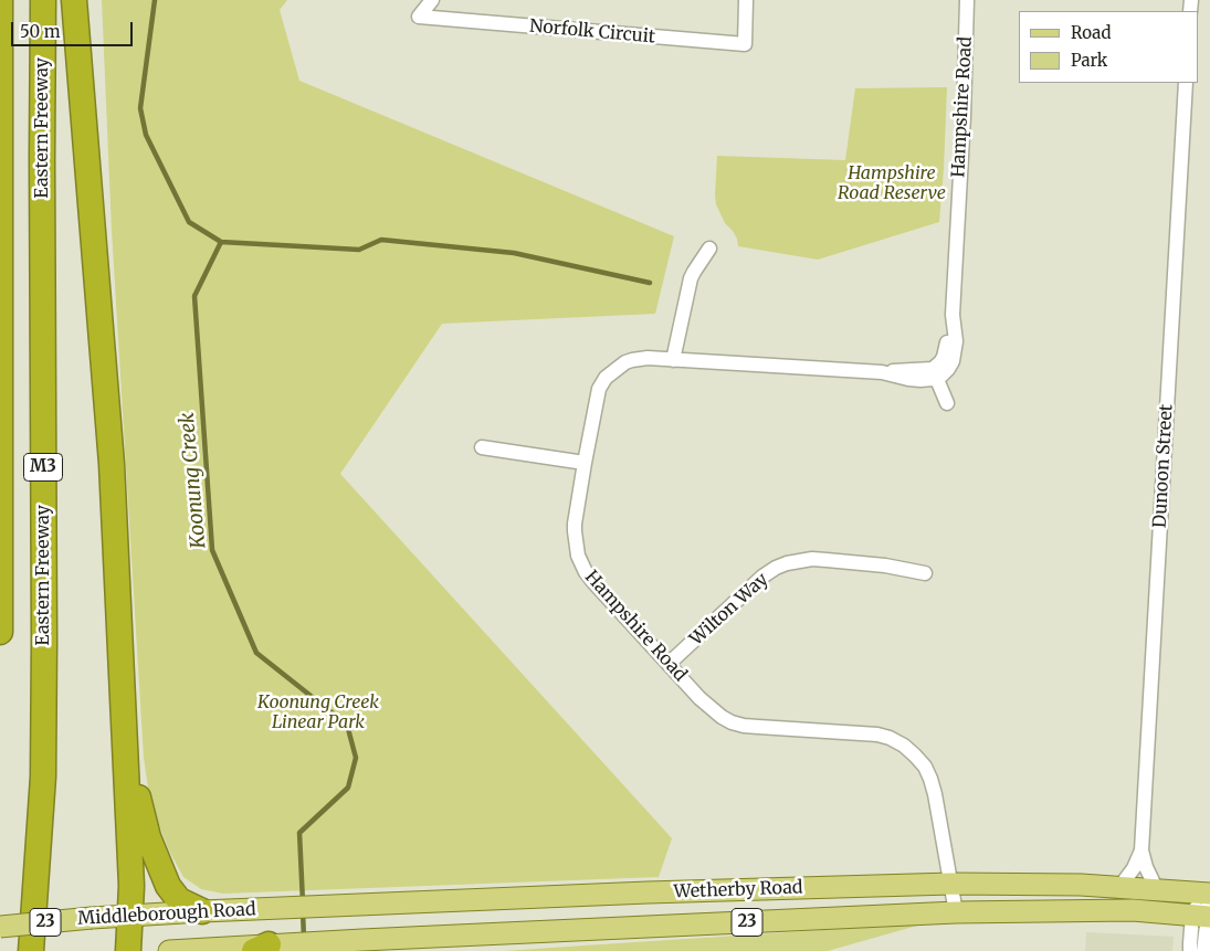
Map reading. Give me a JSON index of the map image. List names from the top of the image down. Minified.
{"streets":{"highway":["Eastern Freeway","M3"],"main road":["Wetherby Road","Middleborough Road","23"],"street":["Norfolk Circuit","Hampshire Road","Dunoon Street","Wilton Way"]},"crossings":[["Hampshire Road","Wilton Way"],["Hampshire Road","Wetherby Road"],["Dunoon Street","Wetherby Road"],["Wetherby Road","Middleborough Road"]],"water":["Koonung Creek"],"parks":["Hampshire Road Reserve","Koonung Creek Linear Park"],"legend":["Road","Park"],"scale_bar":"50 m"}
